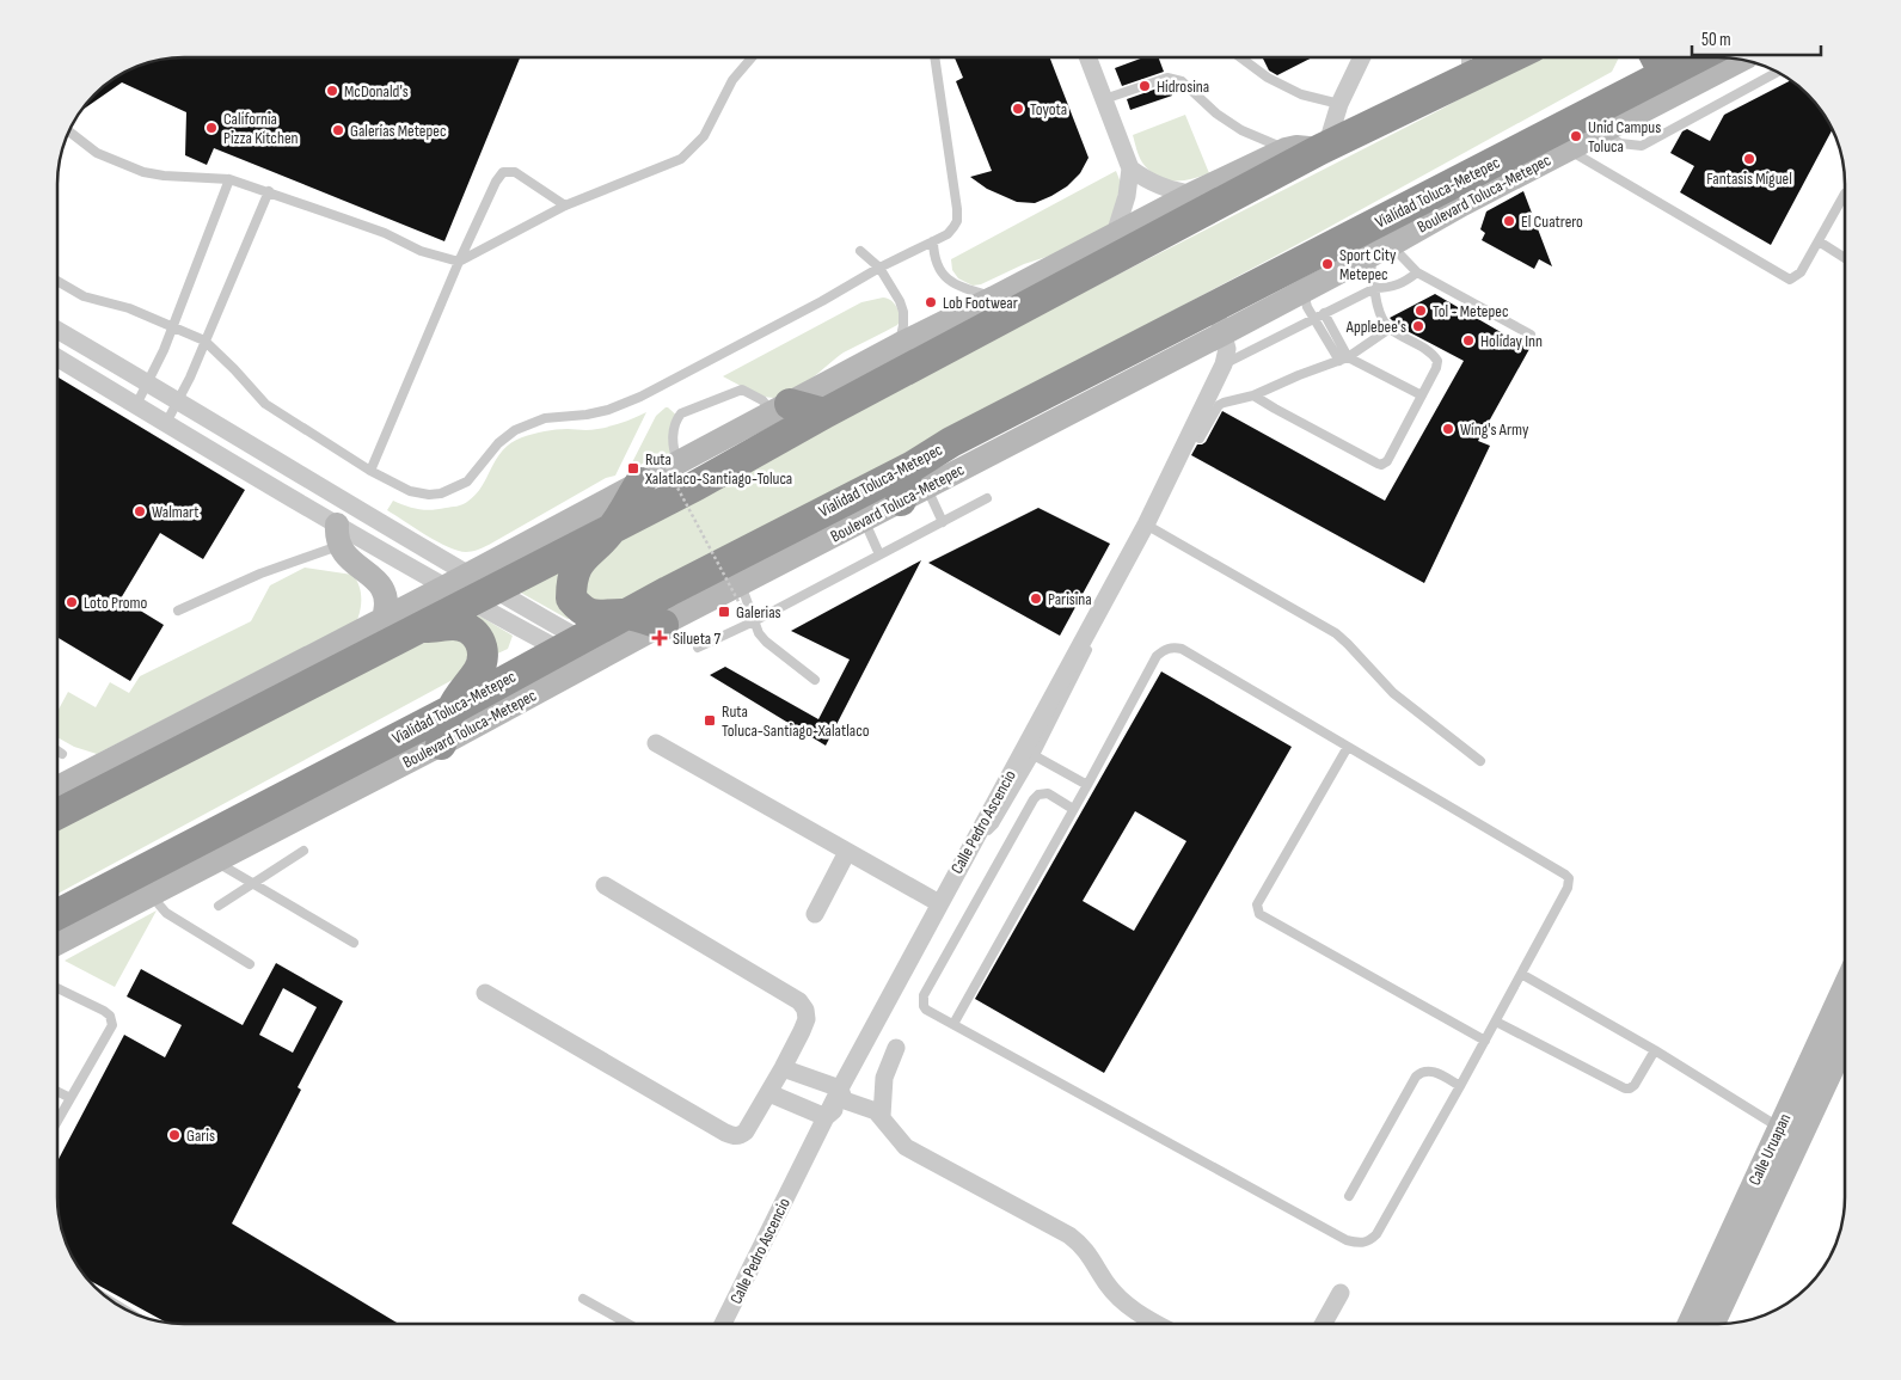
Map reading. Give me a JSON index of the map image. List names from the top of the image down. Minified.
{"streets":{"highway":["Vialidad Toluca-Metepec"],"main road":["Boulevard Toluca-Metepec","Calle Uruapan"],"street":["Calle Pedro Ascencio"]},"crossings":[["Vialidad Toluca-Metepec","Boulevard Toluca-Metepec"],["Vialidad Toluca-Metepec","Calle Pedro Ascencio"],["Boulevard Toluca-Metepec","Calle Pedro Ascencio"]],"places":{"other":["Hidrosina","McDonald's","Toyota","California Pizza Kitchen","Galerías Metepec","Unid Campus Toluca","Fantasis Miguel","El Cuatrero","Sport City Metepec","Lob Footwear","Tol - Metepec","Applebee's","Holiday Inn","Wing's Army","Walmart","Parisina","Loto Promo","Garis"],"transit":["Ruta Xalatlaco-Santiago-Toluca","Galerias","Ruta Toluca-Santiago-Xalatlaco"],"health":["Silueta 7"]},"scale_bar":"50 m"}
